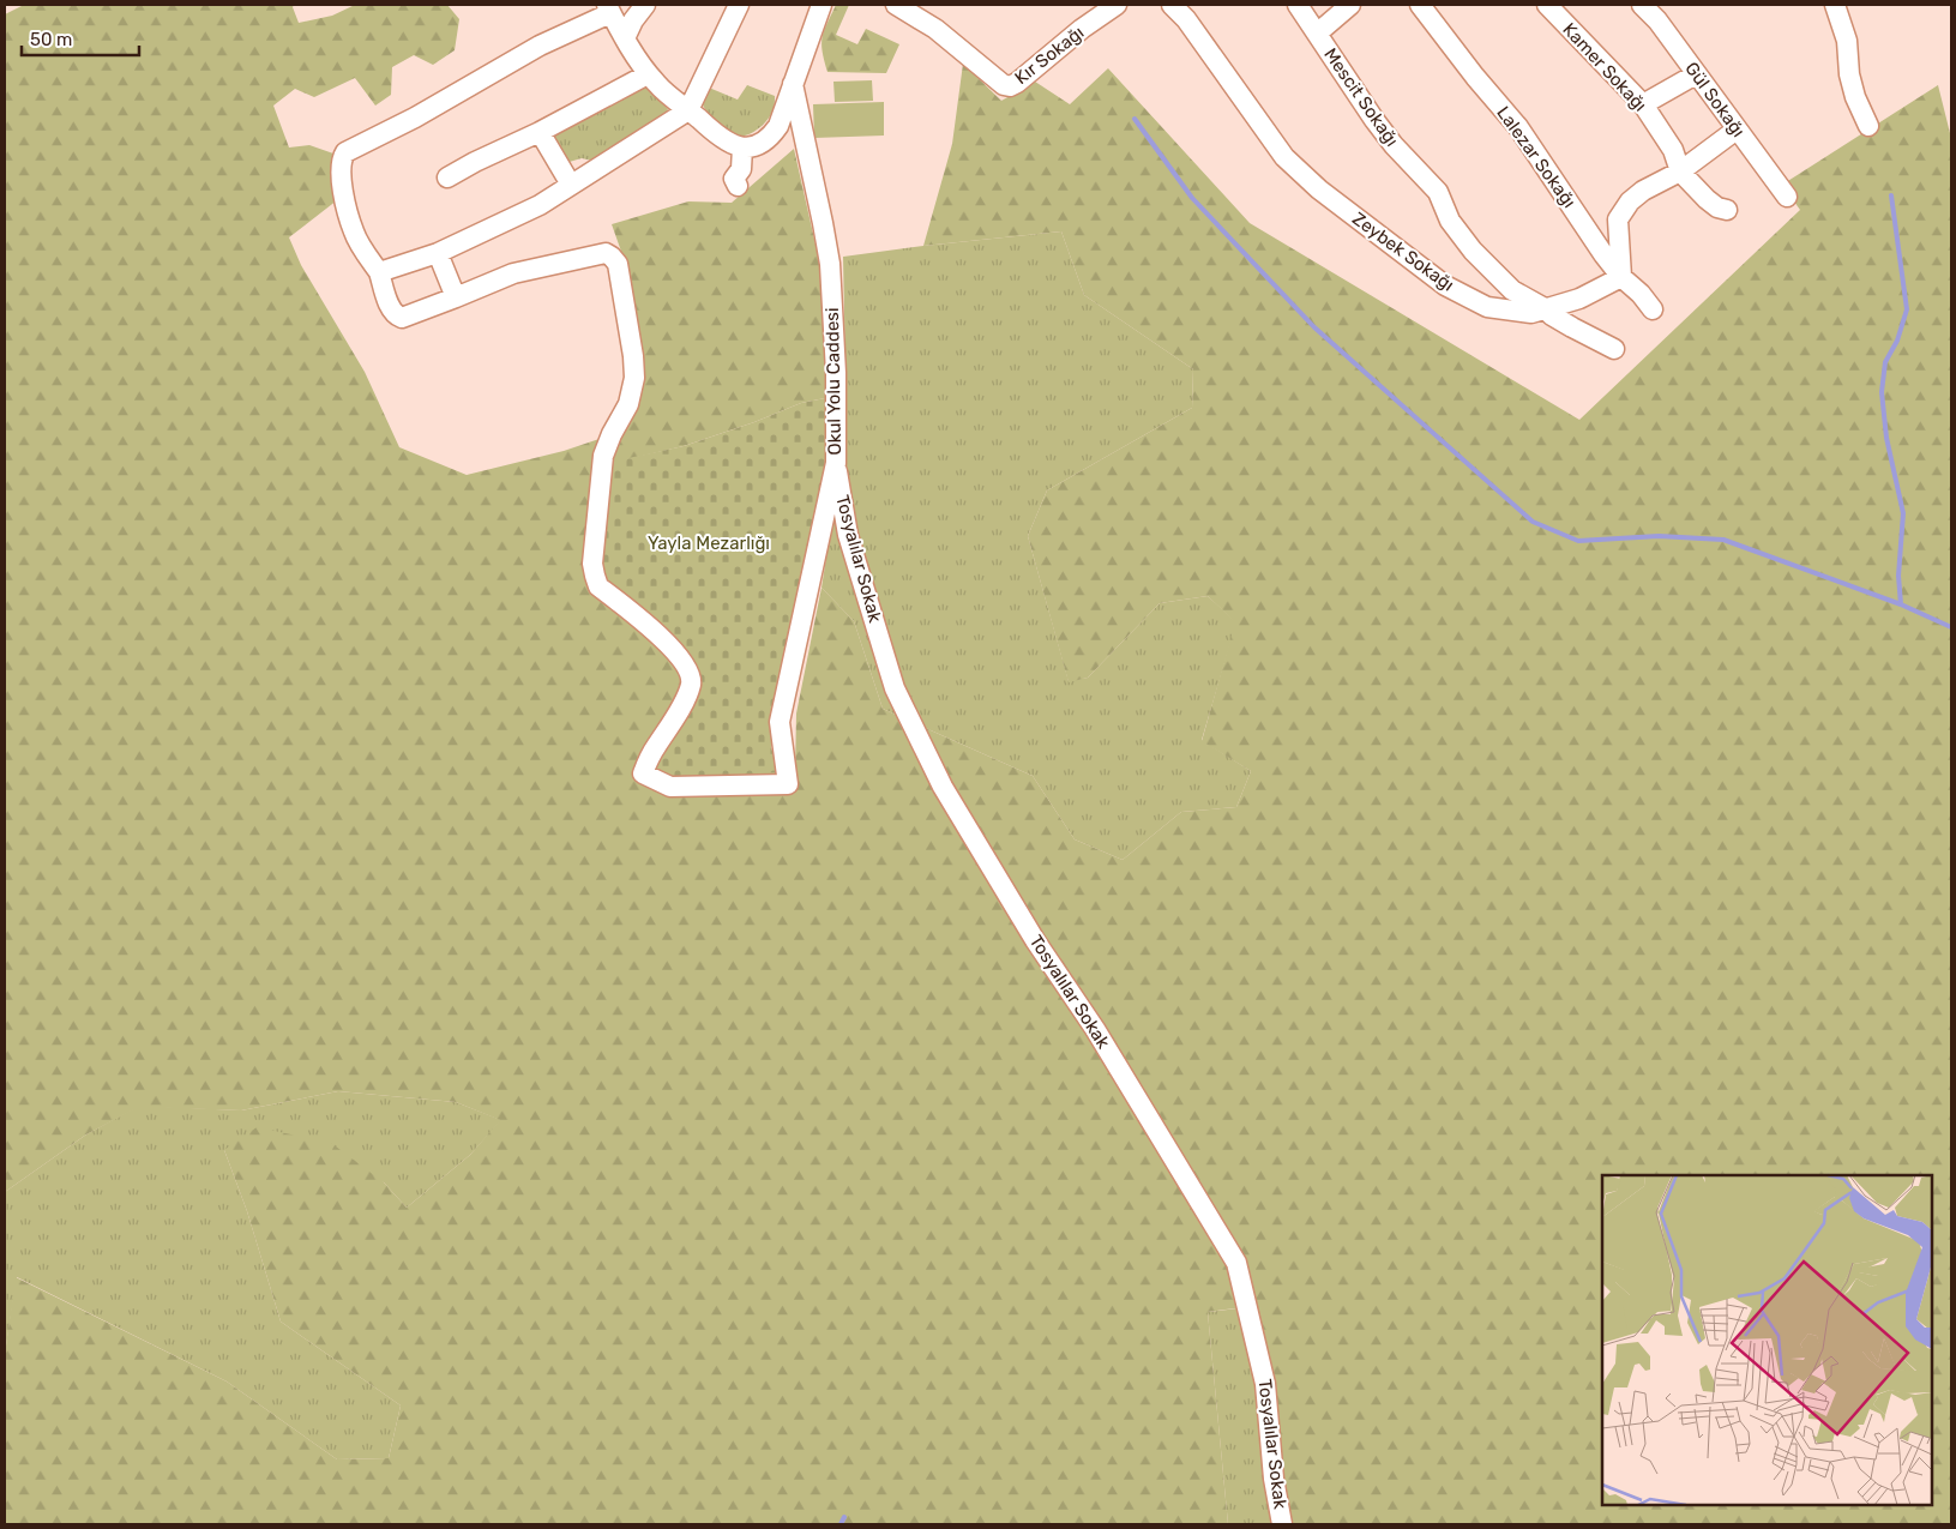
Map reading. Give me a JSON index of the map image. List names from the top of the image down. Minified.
{"streets":{"street":["Kır Sokağı","Kamer Sokağı","Mescit Sokağı","Gül Sokağı","Lalezar Sokağı","Zeybek Sokağı","Okul Yolu Caddesi","Tosyalılar Sokak"]},"crossings":[["Mescit Sokağı","Zeybek Sokağı"],["Lalezar Sokağı","Zeybek Sokağı"],["Okul Yolu Caddesi","Tosyalılar Sokak"]],"parks":["Yayla Mezarlığı"],"scale_bar":"50 m"}
